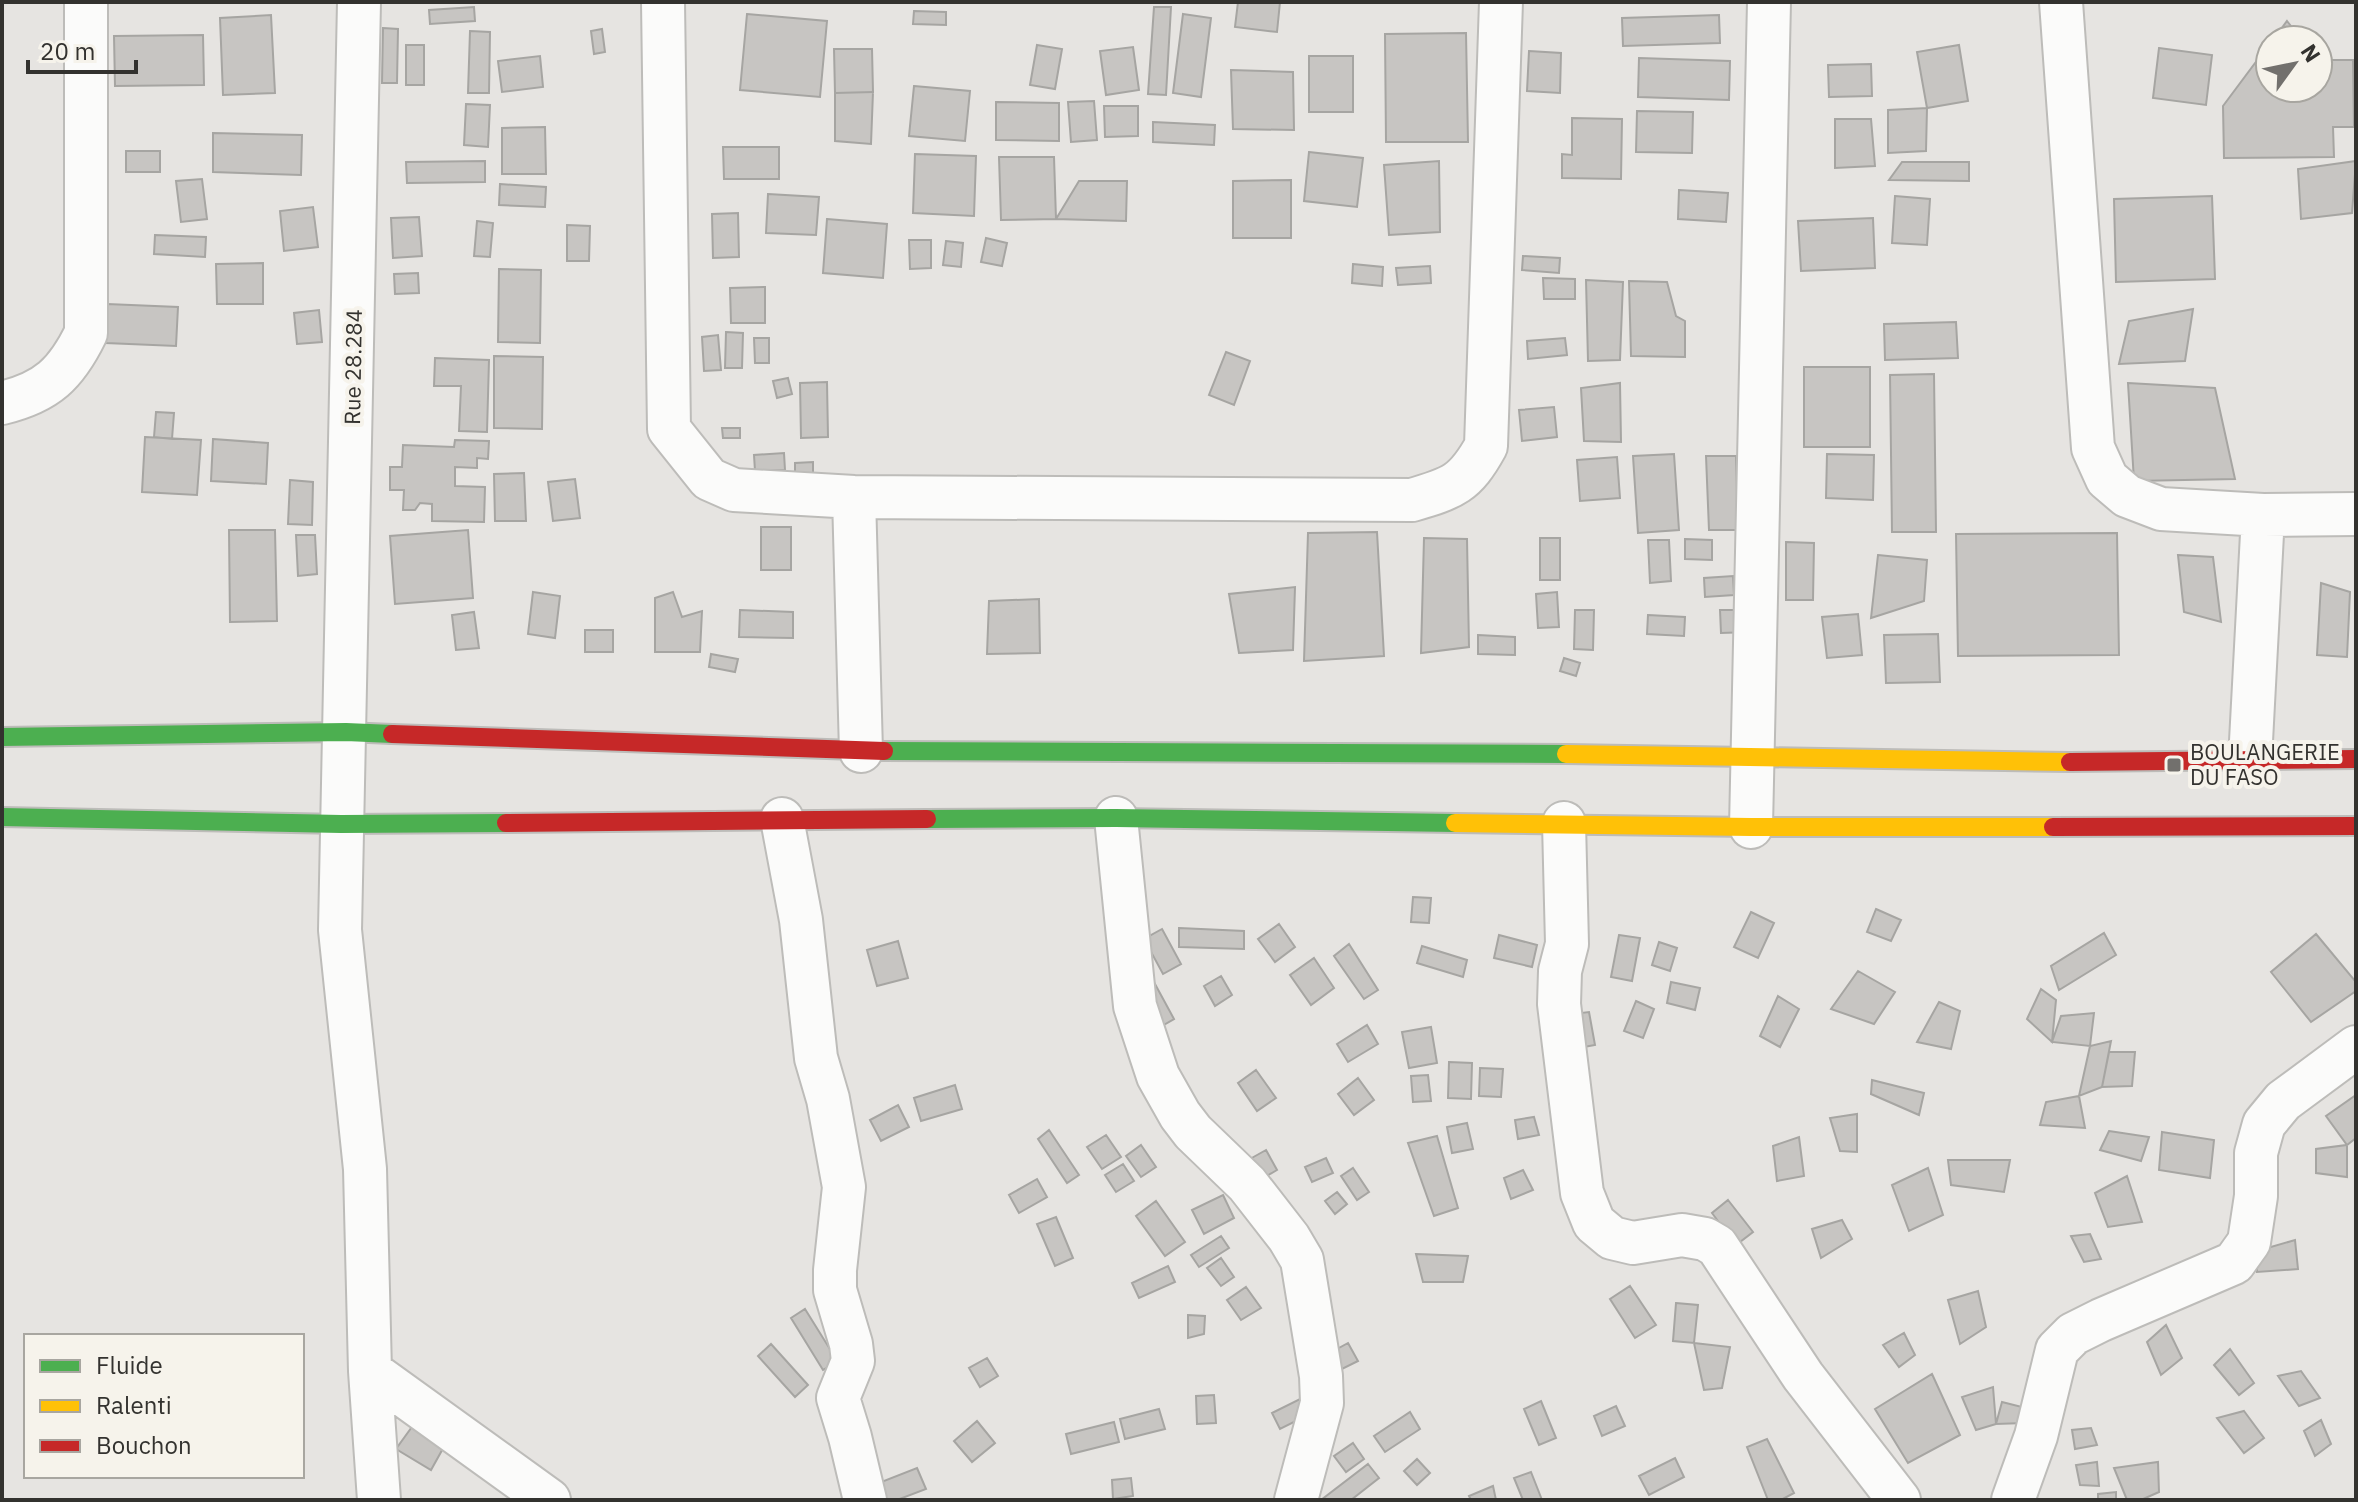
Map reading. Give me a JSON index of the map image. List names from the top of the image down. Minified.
{"streets":{"street":["Rue 28.284"]},"places":{"transit":["BOULANGERIE DU FASO"]},"legend":["Fluide","Ralenti","Bouchon"],"scale_bar":"20 m","north":"top right"}
